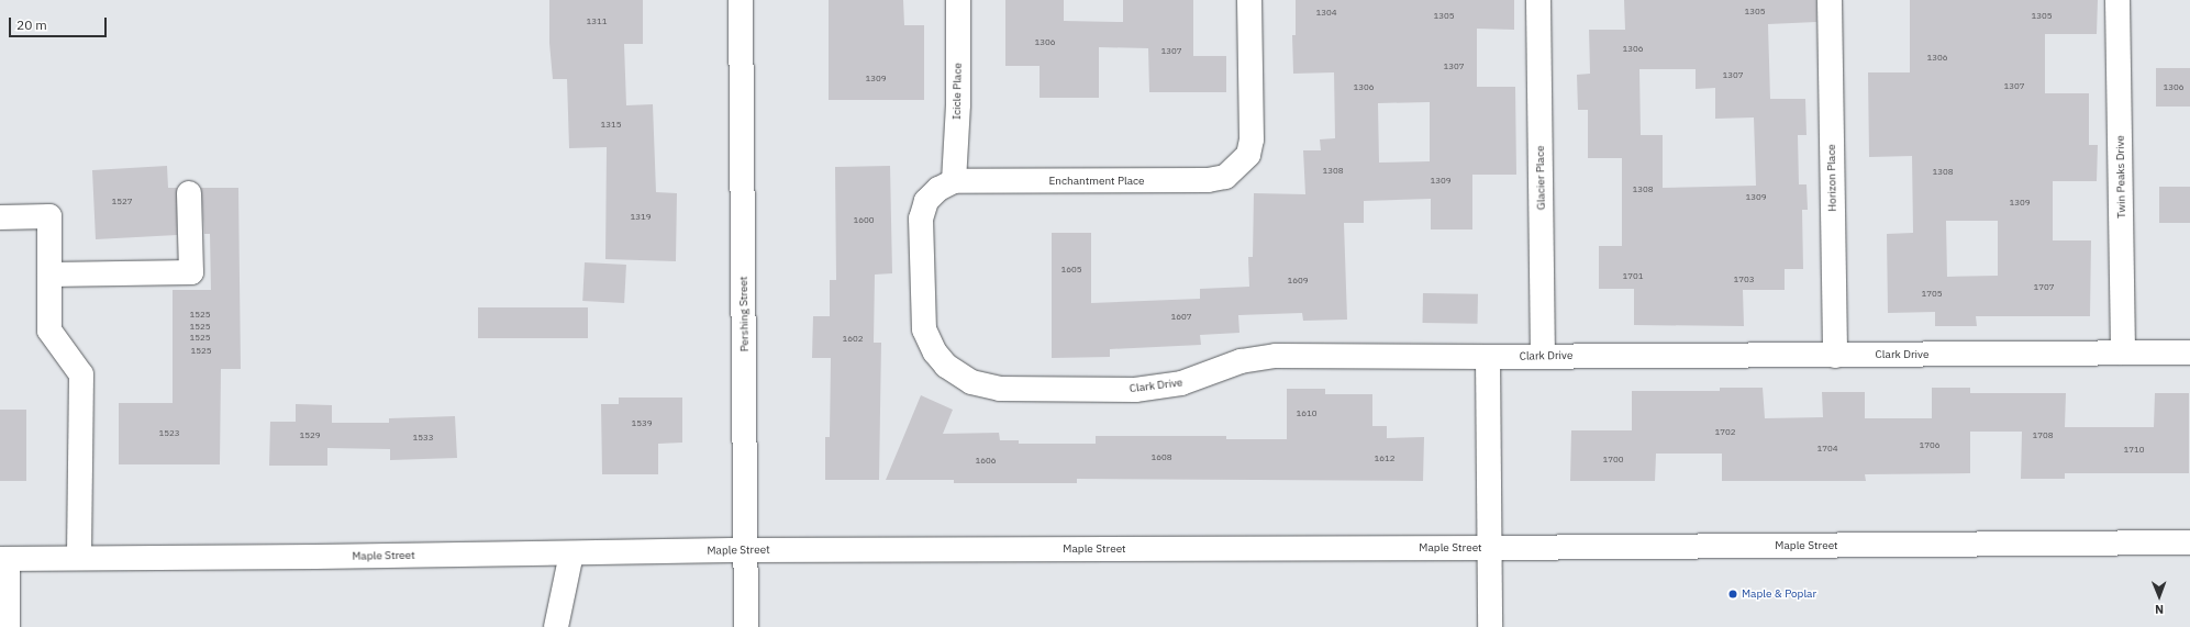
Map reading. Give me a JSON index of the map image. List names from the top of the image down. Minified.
{"streets":{"street":["Icicle Place","Twin Peaks Drive","Glacier Place","Horizon Place","Enchantment Place","Pershing Street","Clark Drive","Maple Street"]},"crossings":[["Icicle Place","Enchantment Place"],["Twin Peaks Drive","Clark Drive"],["Glacier Place","Clark Drive"],["Horizon Place","Clark Drive"],["Enchantment Place","Clark Drive"],["Pershing Street","Maple Street"]],"places":["Maple & Poplar"],"house_numbers":["1305","1304","1305","1305","1311","1306","1306","1307","1306","1307","1307","1309","1307","1306","1306","1315","1308","1308","1309","1308","1309","1527","1309","1319","1600","1605","1701","1703","1609","1707","1705","1525","1607","1525","1525","1602","1525","1610","1539","1702","1523","1529","1708","1533","1706","1704","1710","1608","1612","1700","1606"],"scale_bar":"20 m","north":"bottom"}
